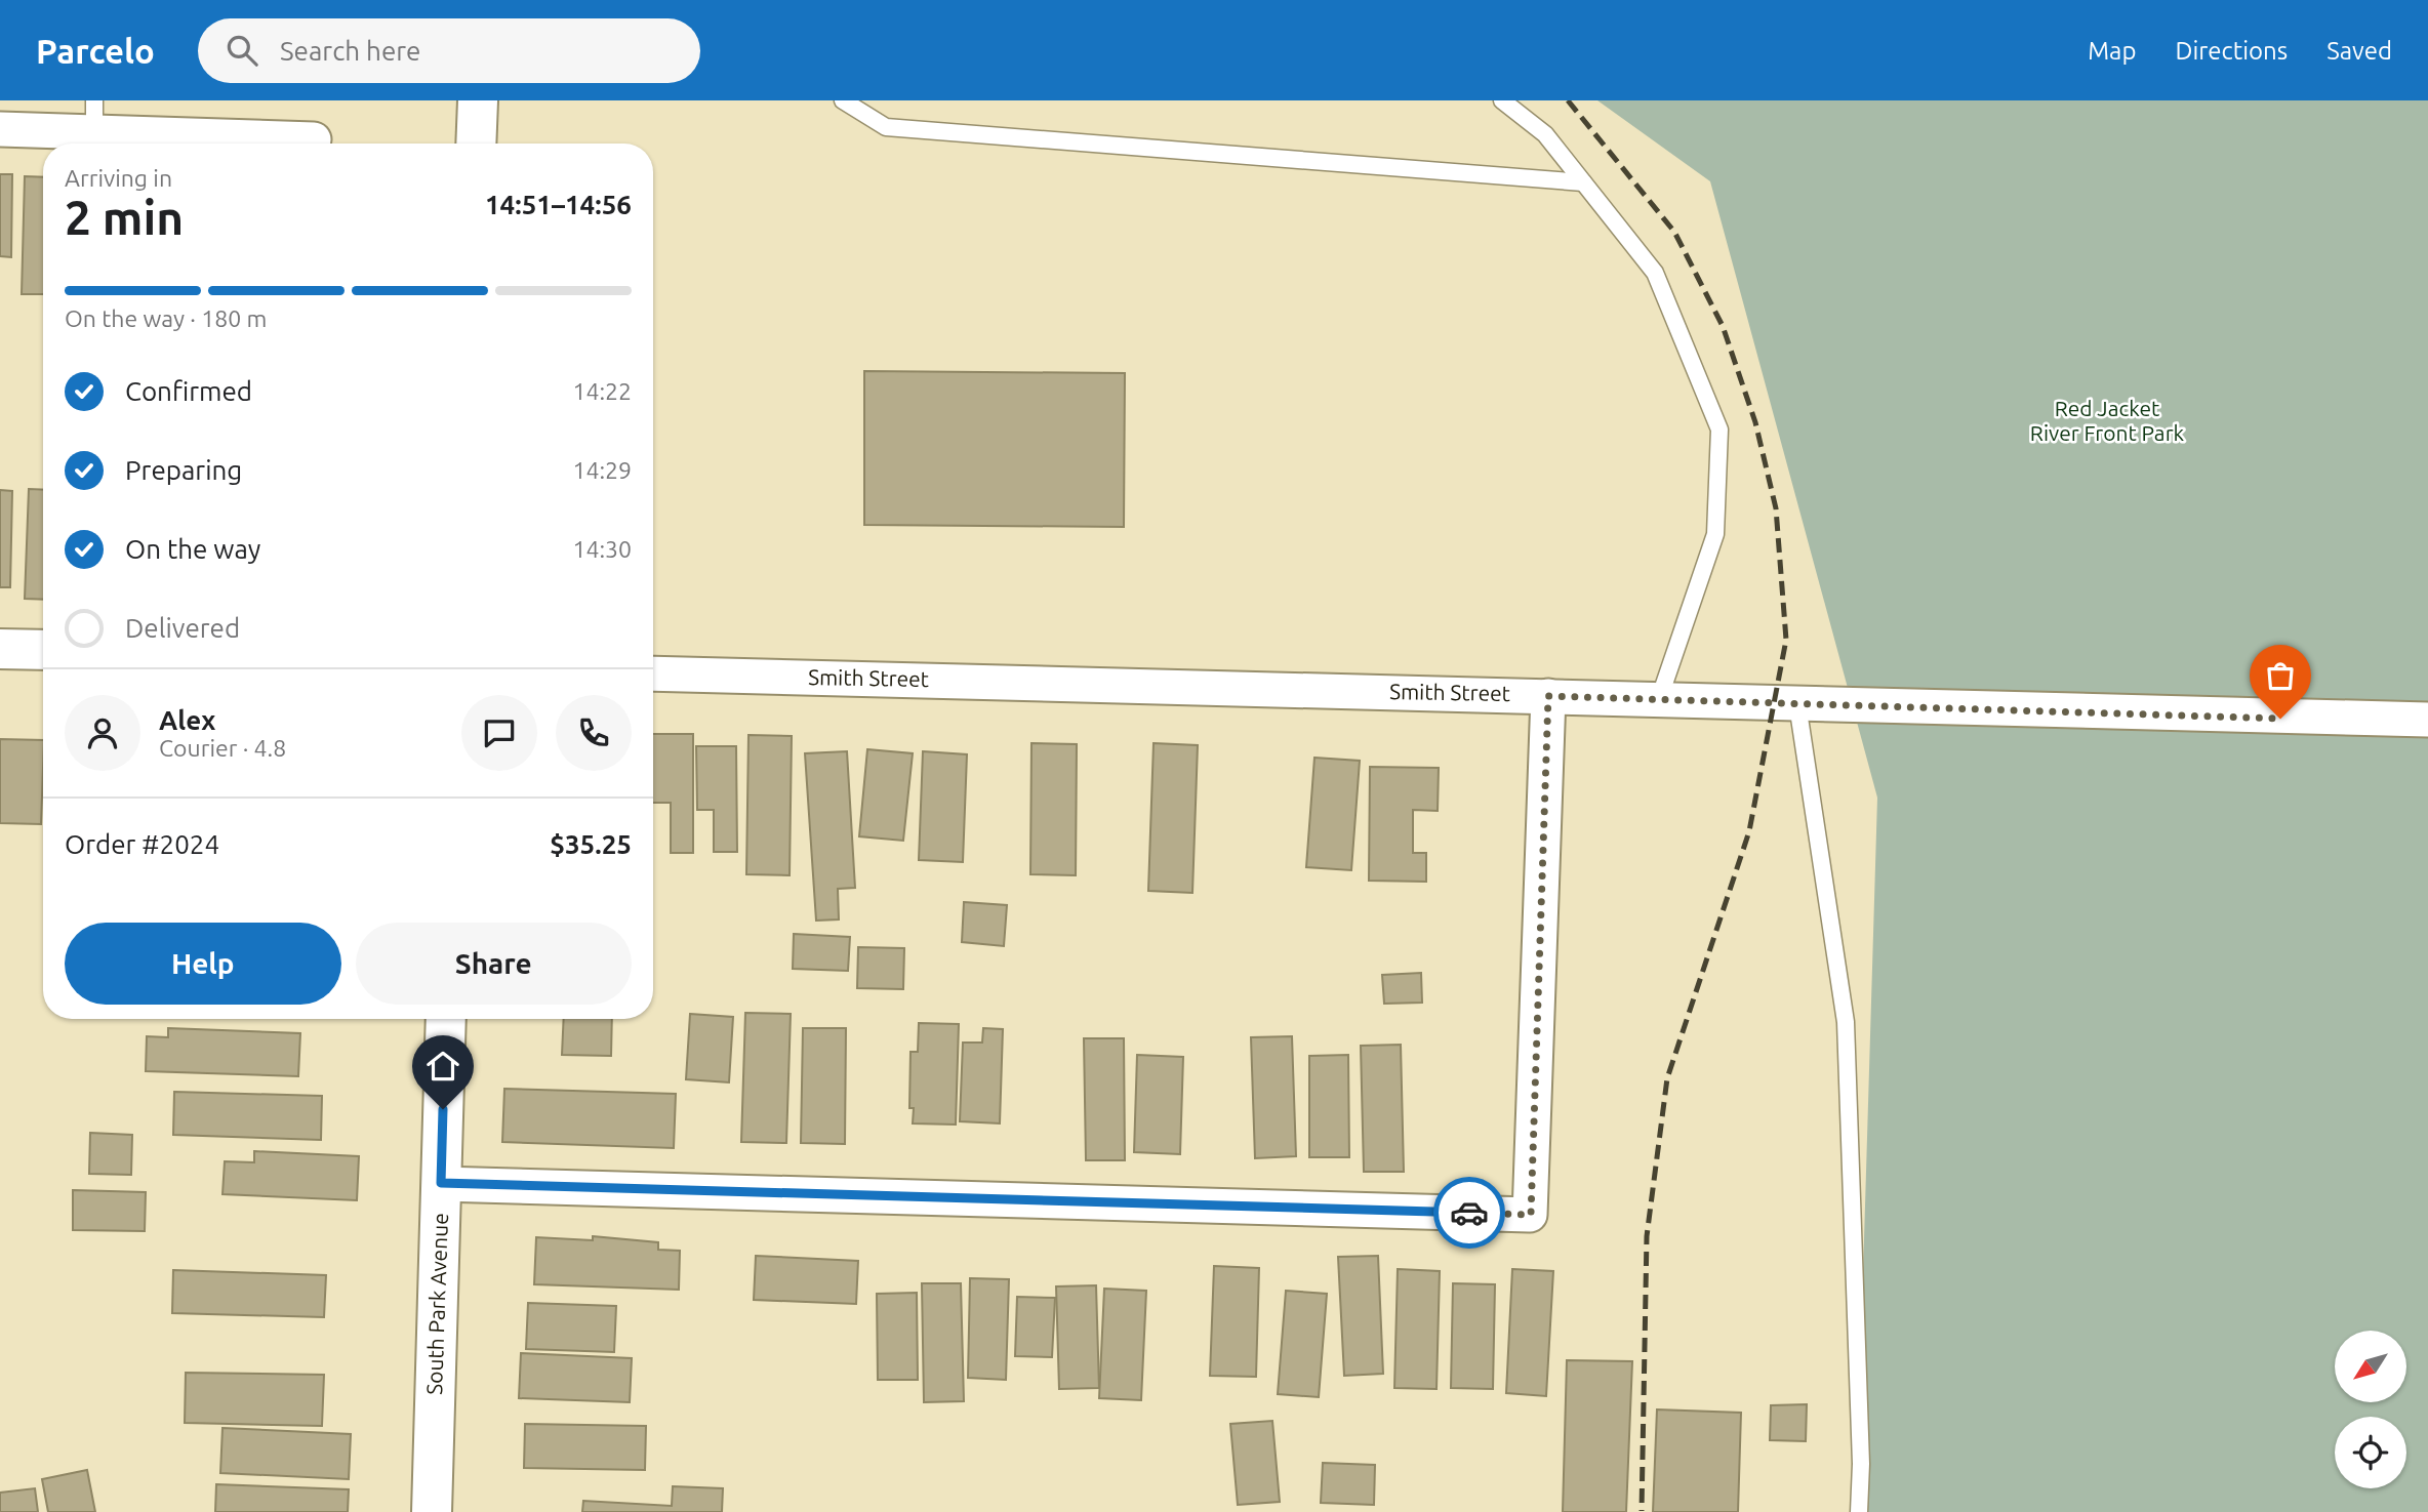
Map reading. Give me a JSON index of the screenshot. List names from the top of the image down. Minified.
{"streets":{"street":["Smith Street","South Park Avenue"]},"parks":["Red Jacket River Front Park"],"north":"bottom left","page":{"header":"Parcelo","search":"Search here","nav":["Map","Directions","Saved"],"heading":["2 min","Arriving in","14:51–14:56"],"panel":["Alex","Courier · 4.8","Order #2024","$35.25"],"bar":"On the way · 180 m","list":[["Confirmed","14:22"],["Preparing","14:29"],["On the way","14:30"],"Delivered"],"buttons":["Help","Share"]}}
